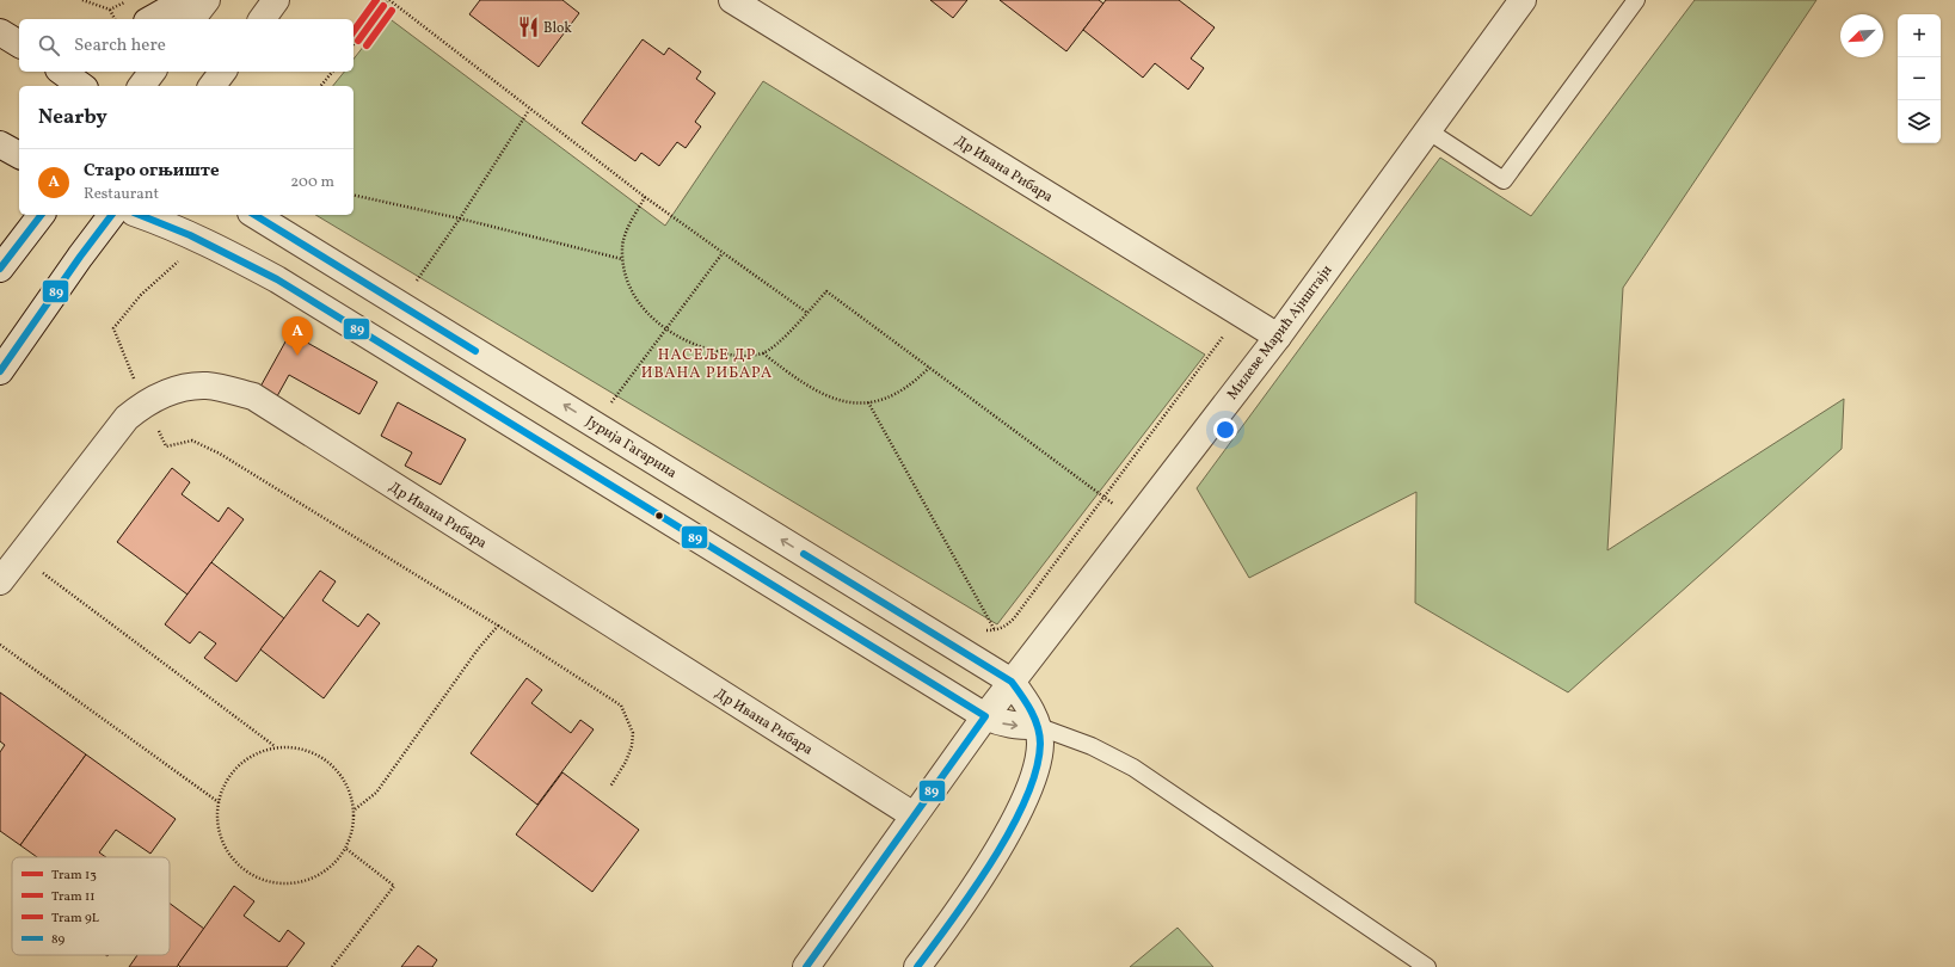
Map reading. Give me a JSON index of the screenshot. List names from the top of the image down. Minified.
{"streets":{"street":["Др Ивана Рибара","Милеве Марић Ајнштајн","Јурија Гагарина"]},"crossings":[["Др Ивана Рибара","Милеве Марић Ајнштајн"],["Милеве Марић Ајнштајн","Јурија Гагарина"]],"districts":["НАСЕЉЕ ДР ИВАНА РИБАРА"],"places":{"restaurant":["Blok"]},"lines":["tram line 13","tram line 11","tram line 9L","transit line 89"],"legend":["Tram 13","Tram 11","Tram 9L","89"],"north":"bottom left","page":{"map_buttons":["+","−"],"search":"Search here","heading":"Nearby","list":[{"mark":"A","name":"Старо огњиште","note":"Restaurant","value":"200 m"}],"pins":"A"}}
